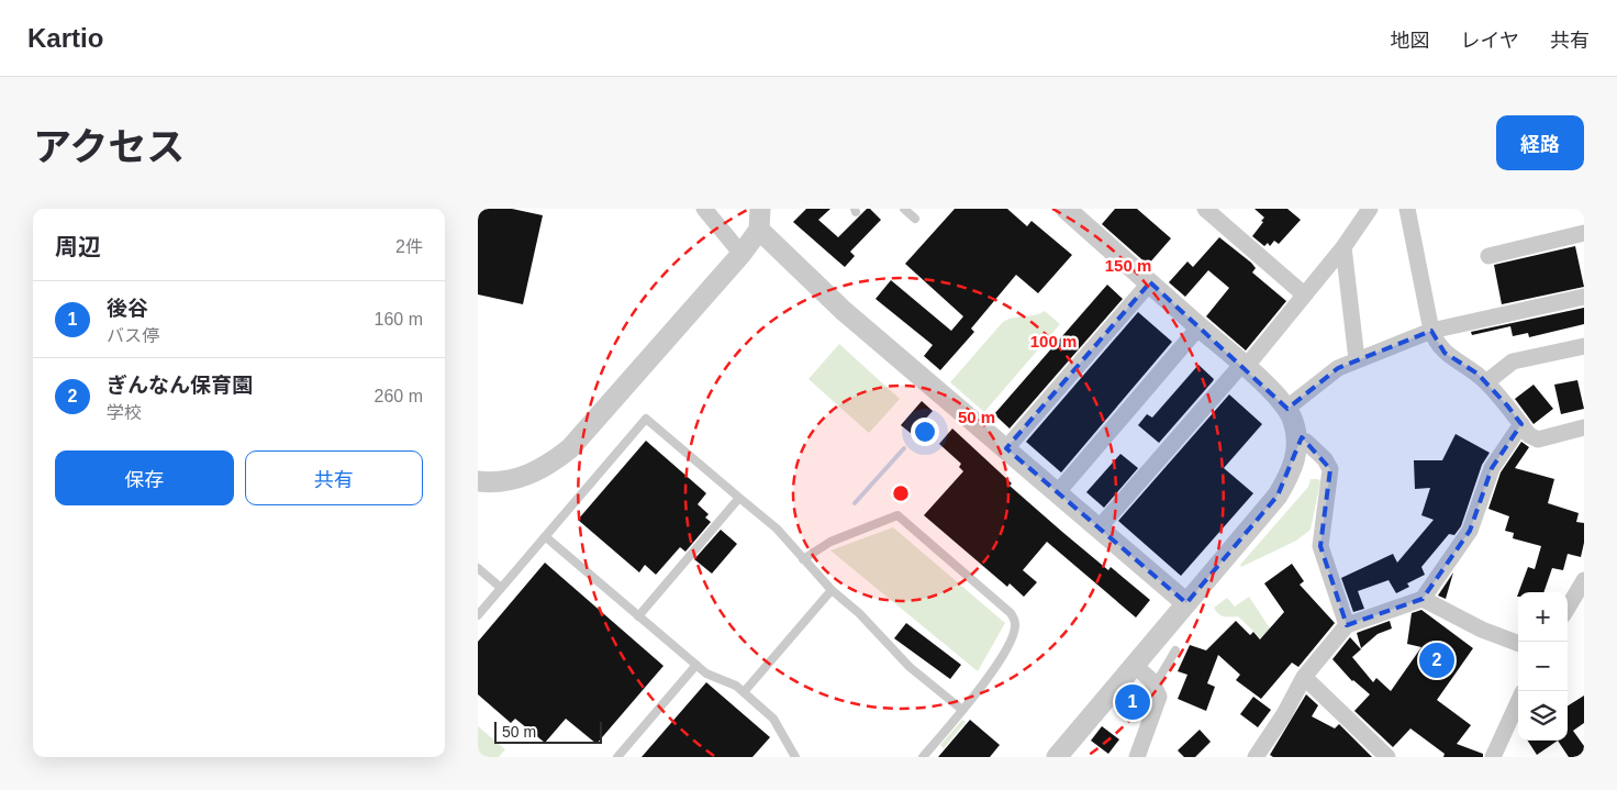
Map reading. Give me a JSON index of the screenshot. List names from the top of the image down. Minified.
{"scale_bar":"50 m","page":{"header":"Kartio","nav":["地図","レイヤ","共有"],"title":"アクセス","buttons":["経路",["保存","共有"]],"heading":["周辺","2件"],"list":[{"mark":"1","name":"後谷","note":"バス停","value":"160 m"},{"mark":"2","name":"ぎんなん保育園","note":"学校","value":"260 m"}],"map_buttons":["+","−"],"pins":["2","1"],"scale":"50 m"},"rings":["150 m","100 m","50 m"]}
